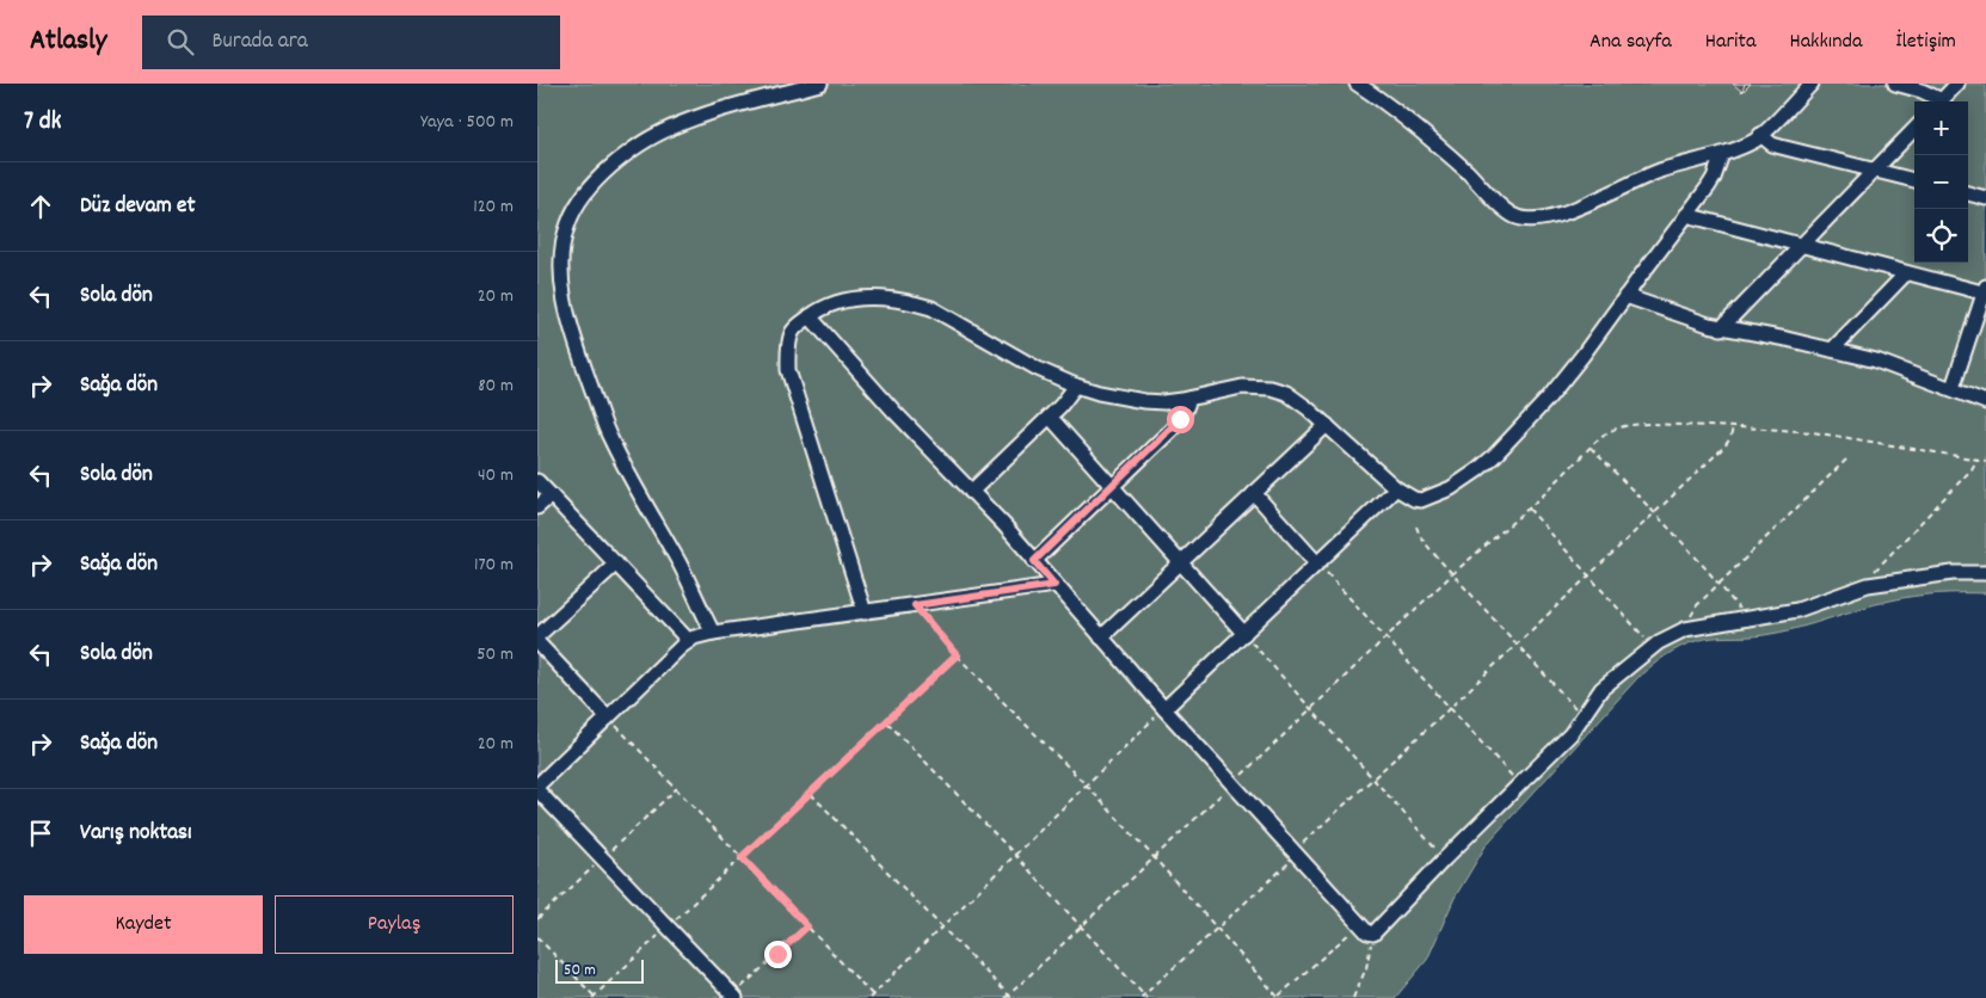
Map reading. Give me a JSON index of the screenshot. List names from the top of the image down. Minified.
{"scale_bar":"50 m","page":{"header":"Atlasly","search":"Burada ara","nav":["Ana sayfa","Harita","Hakkında","İletişim"],"heading":["7 dk","Yaya · 500 m"],"map_buttons":["+","−"],"list":[["Düz devam et","120 m"],["Sola dön","20 m"],["Sağa dön","80 m"],["Sola dön","40 m"],["Sağa dön","170 m"],["Sola dön","50 m"],["Sağa dön","20 m"],"Varış noktası"],"buttons":["Kaydet","Paylaş"],"scale":"50 m"}}
